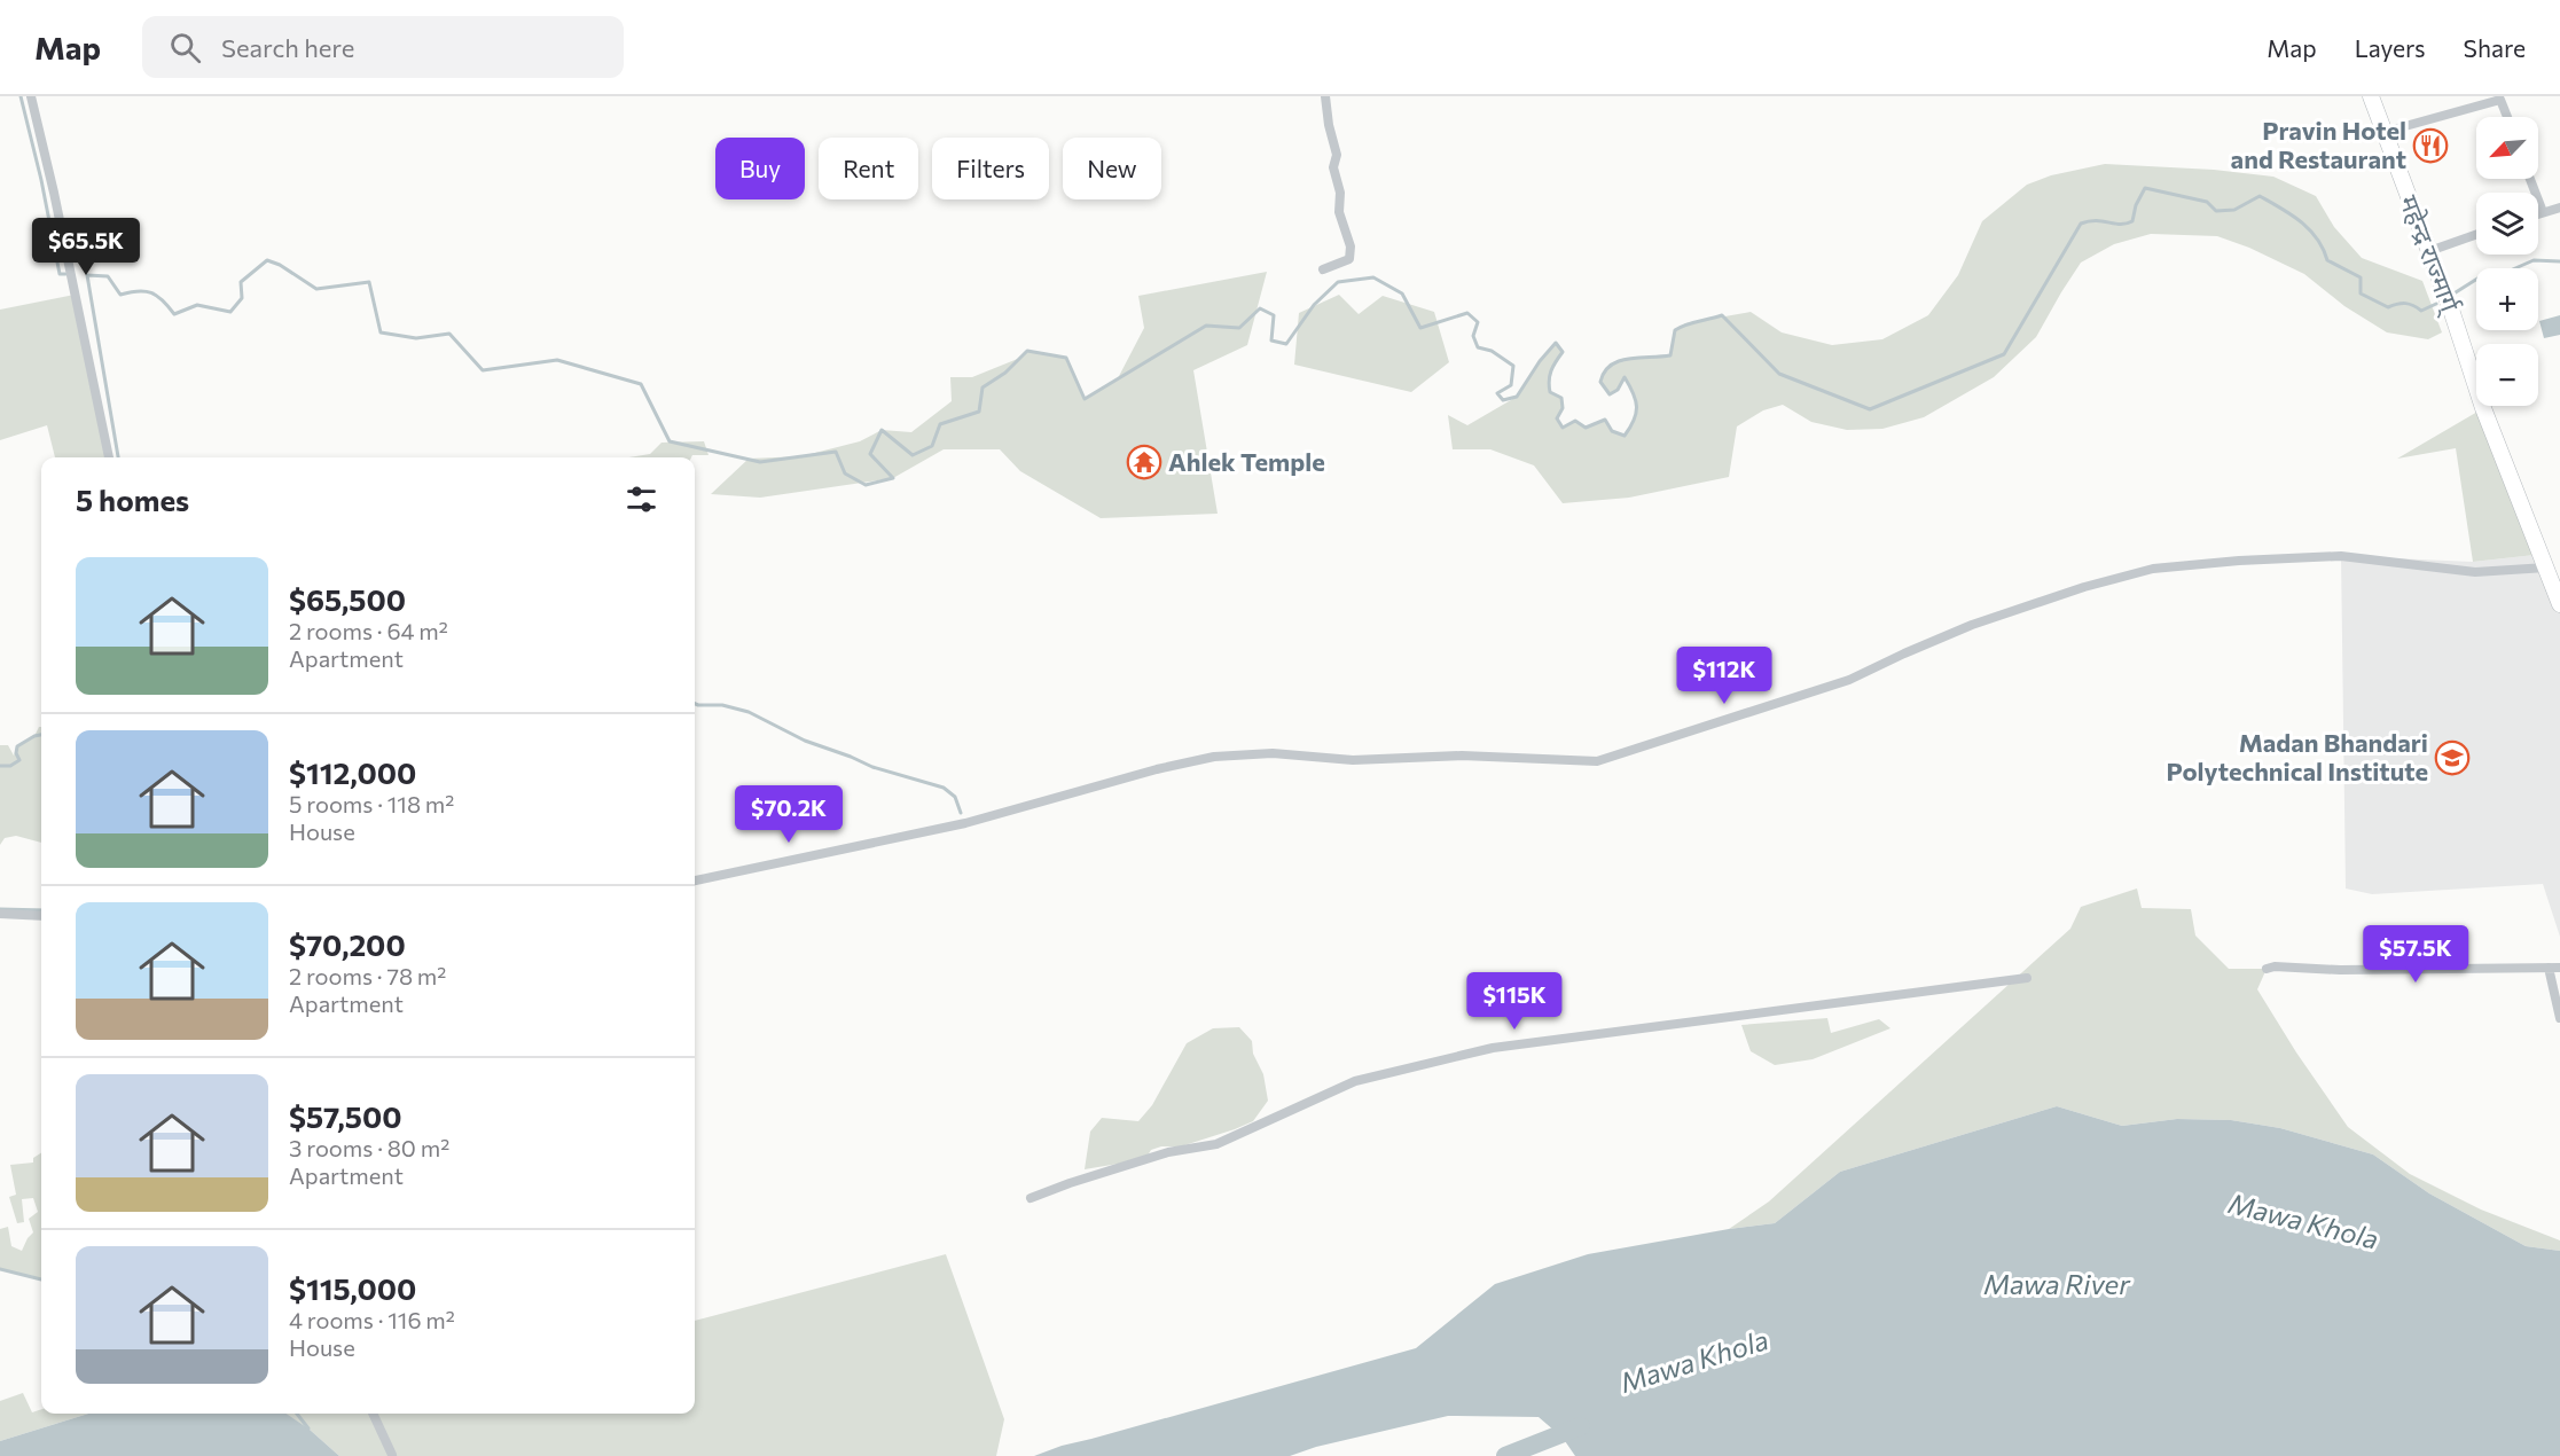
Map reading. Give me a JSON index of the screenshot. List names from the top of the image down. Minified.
{"streets":{"highway":["महेन्द्र राज्मार्ग्"]},"water":["Mawa Khola","Mawa River"],"places":{"restaurant":["Pravin Hotel and Restaurant"],"temple":["Ahlek Temple"],"school or university":["Madan Bhandari Polytechnical Institute"]},"north":"bottom left","page":{"header":"Map","search":"Search here","nav":["Map","Layers","Share"],"map_buttons":["+","−"],"chip":["Buy","Rent","Filters","New"],"price":["$65.5K","$112K","$70.2K","$57.5K","$115K"],"heading":"5 homes","list":[{"name":"$65,500","note":"2 rooms · 64 m² · Apartment"},{"name":"$112,000","note":"5 rooms · 118 m² · House"},{"name":"$70,200","note":"2 rooms · 78 m² · Apartment"},{"name":"$57,500","note":"3 rooms · 80 m² · Apartment"},{"name":"$115,000","note":"4 rooms · 116 m² · House"}]}}
